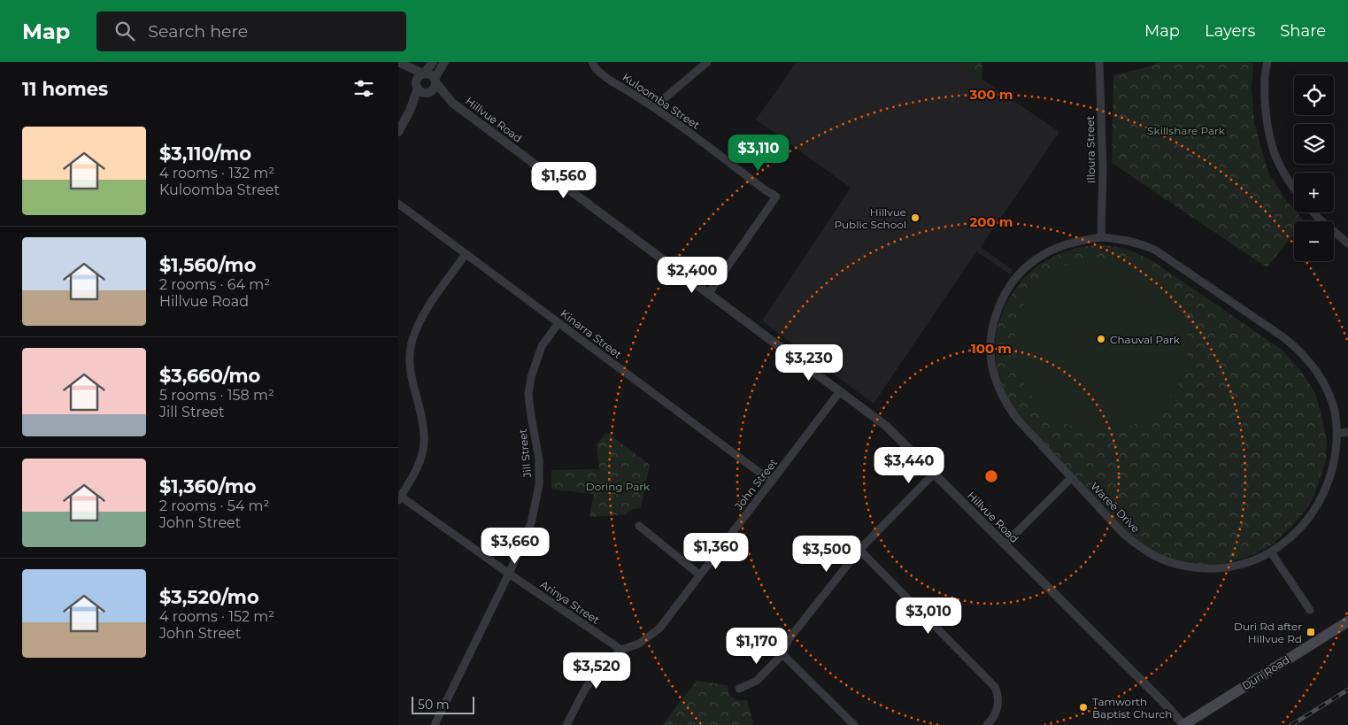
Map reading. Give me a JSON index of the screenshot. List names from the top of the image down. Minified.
{"streets":{"main road":["Duri Road"],"street":["Kuloomba Street","Hillvue Road","Illoura Street","Kinarra Street","Jill Street","John Street","Waree Drive","Arinya Street"]},"crossings":[["Kuloomba Street","Hillvue Road"],["Hillvue Road","John Street"],["Hillvue Road","Duri Road"],["Illoura Street","Waree Drive"],["Kinarra Street","Jill Street"],["Kinarra Street","John Street"],["Jill Street","Arinya Street"],["John Street","Arinya Street"]],"parks":["Skillshare Park","Doring Park"],"places":{"other":["Hillvue Public School","Chauval Park","Tamworth Baptist Church"],"transit":["Duri Rd after Hillvue Rd"]},"scale_bar":"50 m","page":{"header":"Map","search":"Search here","nav":["Map","Layers","Share"],"heading":"11 homes","map_buttons":["+","−"],"list":[{"name":"$3,110/mo","note":"4 rooms · 132 m² · Kuloomba Street"},{"name":"$1,560/mo","note":"2 rooms · 64 m² · Hillvue Road"},{"name":"$3,660/mo","note":"5 rooms · 158 m² · Jill Street"},{"name":"$1,360/mo","note":"2 rooms · 54 m² · John Street"},{"name":"$3,520/mo","note":"4 rooms · 152 m² · John Street"}],"price":["$3,110","$1,560","$2,400","$3,230","$3,440","$3,660","$1,360","$3,500","$3,010","$1,170","$3,520"],"scale":"50 m"},"rings":["300 m","200 m","100 m"]}
